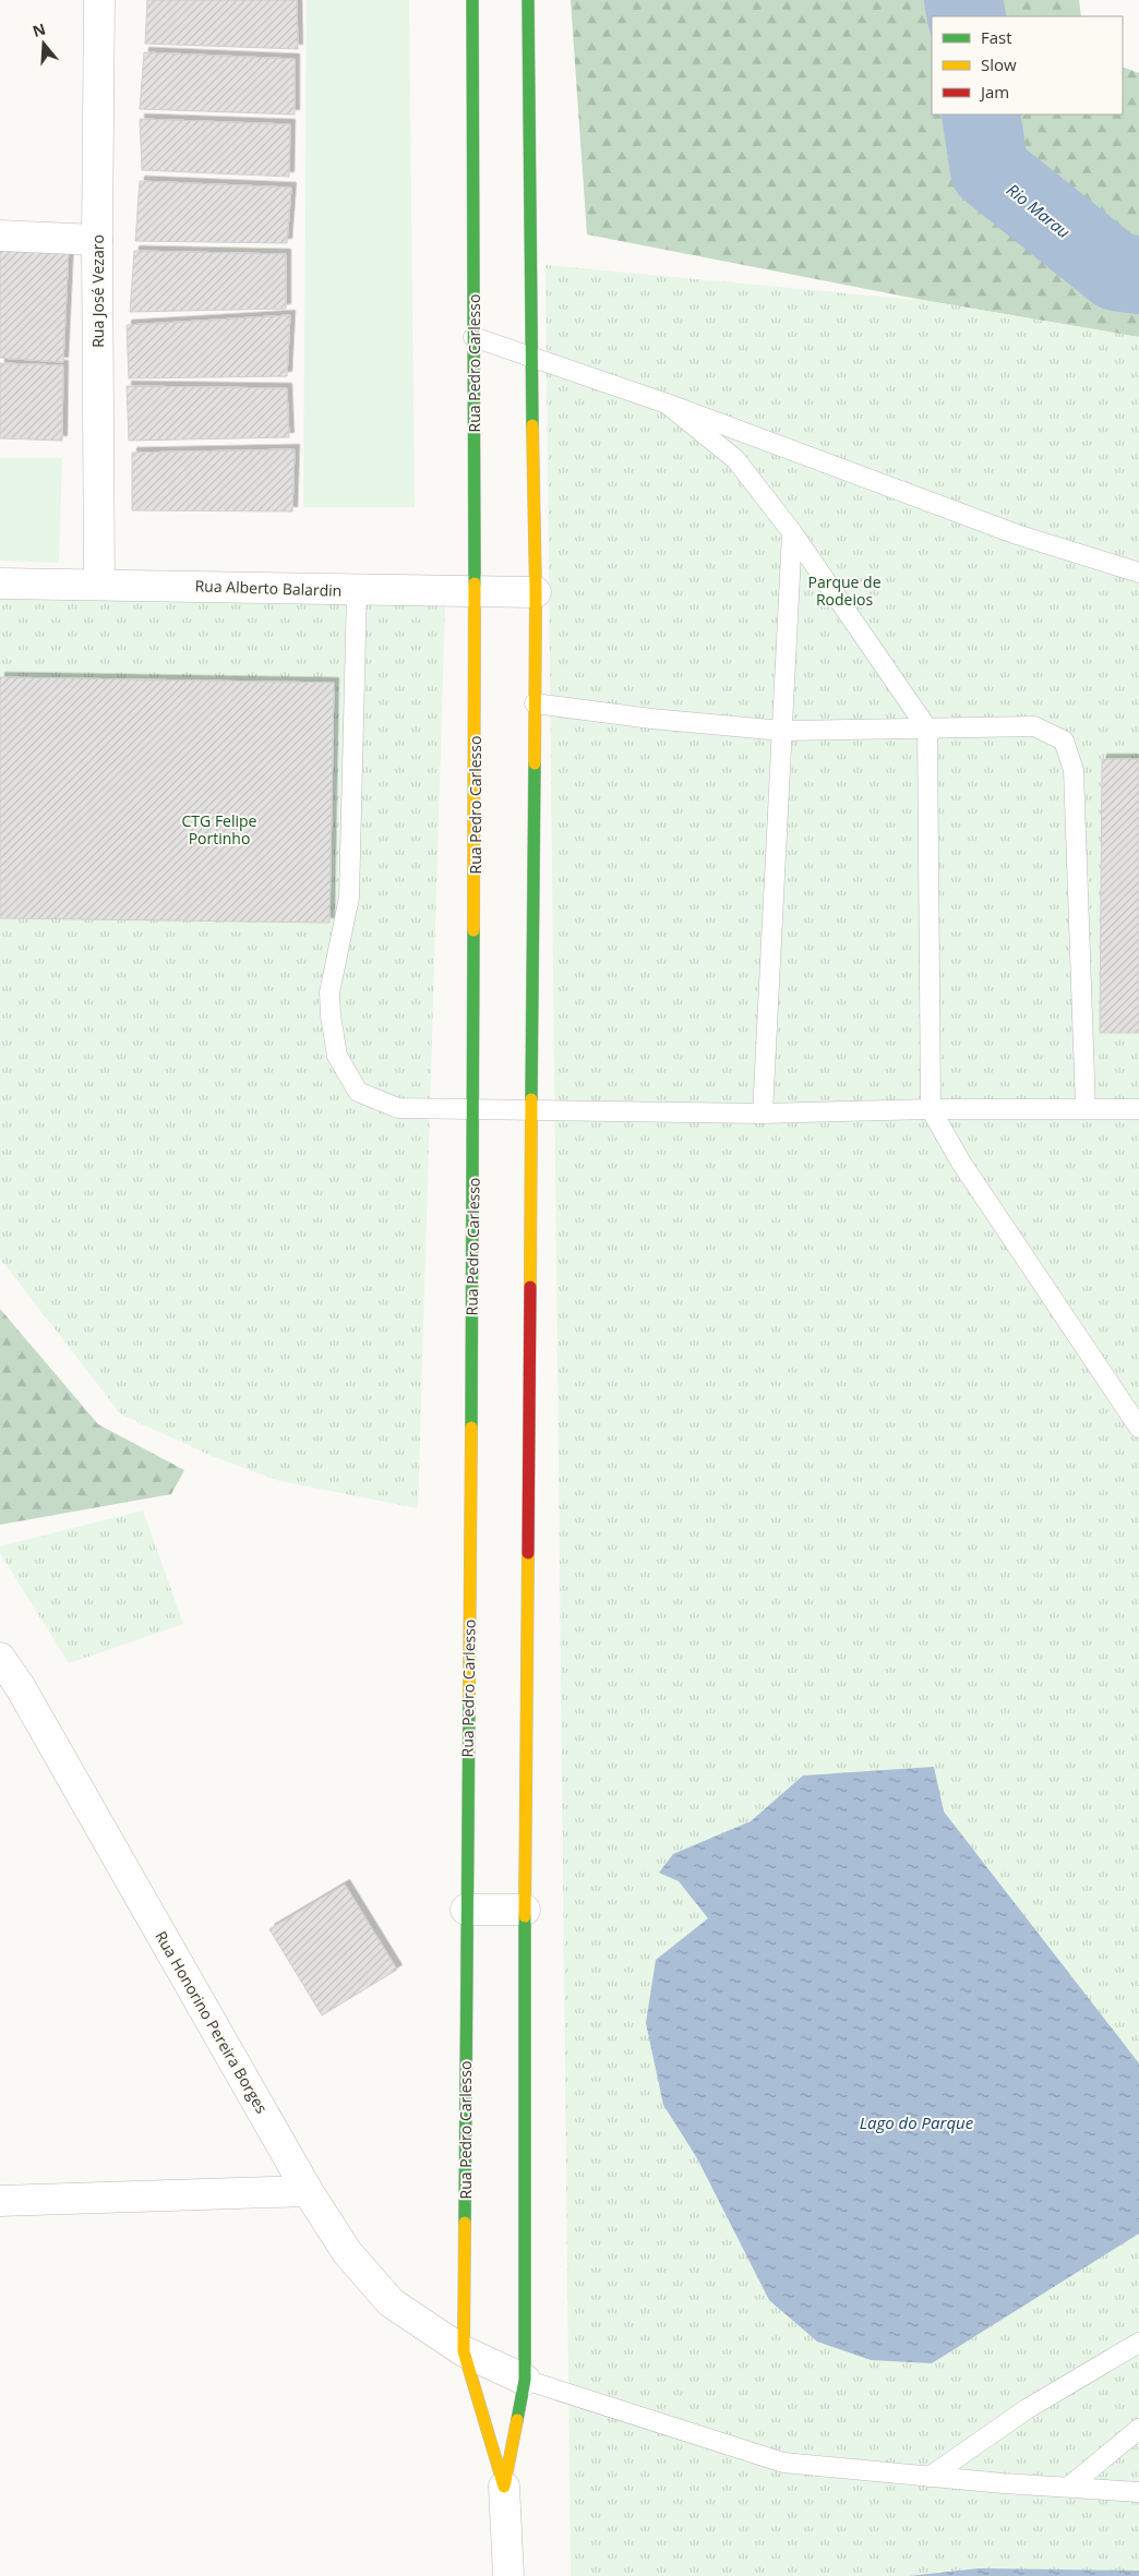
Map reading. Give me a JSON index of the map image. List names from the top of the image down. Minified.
{"streets":{"street":["Rua José Vezaro","Rua Pedro Carlesso","Rua Alberto Balardin","Rua Honorino Pereira Borges"]},"crossings":[["Rua José Vezaro","Rua Alberto Balardin"],["Rua Pedro Carlesso","Rua Alberto Balardin"],["Rua Pedro Carlesso","Rua Honorino Pereira Borges"]],"water":["Rio Marau","Lago do Parque"],"parks":["Parque de Rodeios","CTG Felipe Portinho"],"legend":["Fast","Slow","Jam"],"north":"top"}
